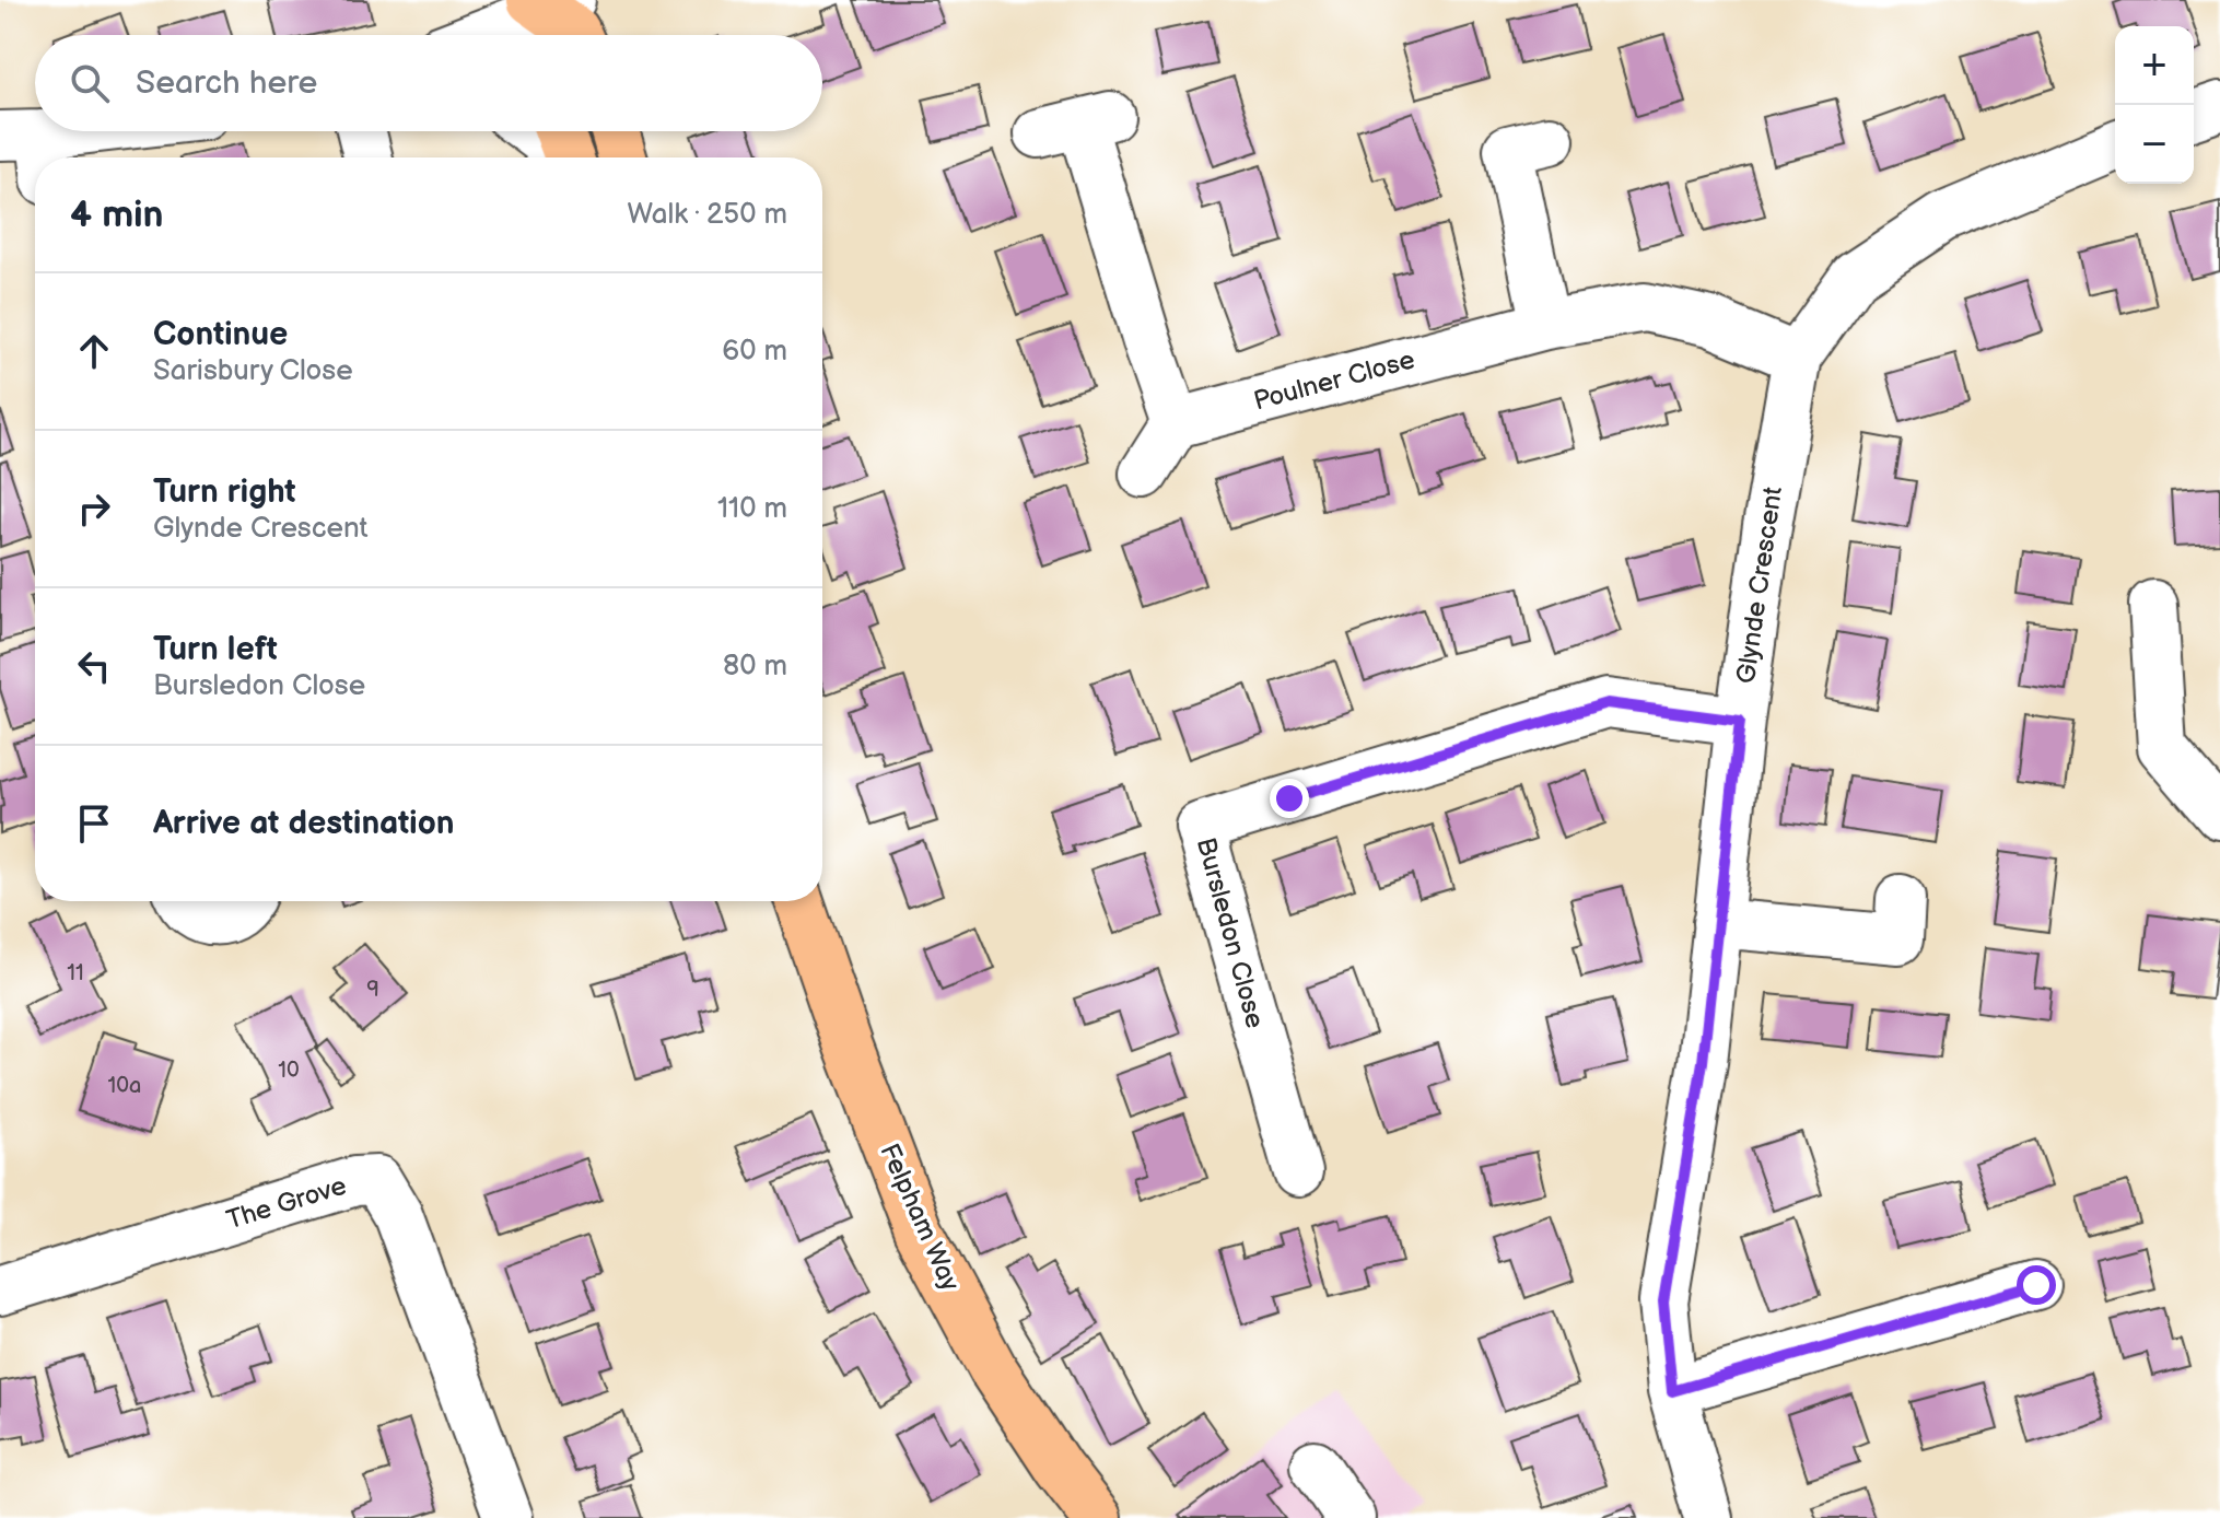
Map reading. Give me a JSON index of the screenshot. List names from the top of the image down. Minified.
{"streets":{"main road":["Felpham Way"],"street":["Poulner Close","Glynde Crescent","Bursledon Close","The Grove"]},"crossings":[["Poulner Close","Glynde Crescent"],["Glynde Crescent","Bursledon Close"]],"house_numbers":["11","9","10","10a"],"page":{"map_buttons":["+","−"],"search":"Search here","heading":["4 min","Walk · 250 m"],"list":[["Continue","Sarisbury Close","60 m"],["Turn right","Glynde Crescent","110 m"],["Turn left","Bursledon Close","80 m"],"Arrive at destination"]}}
